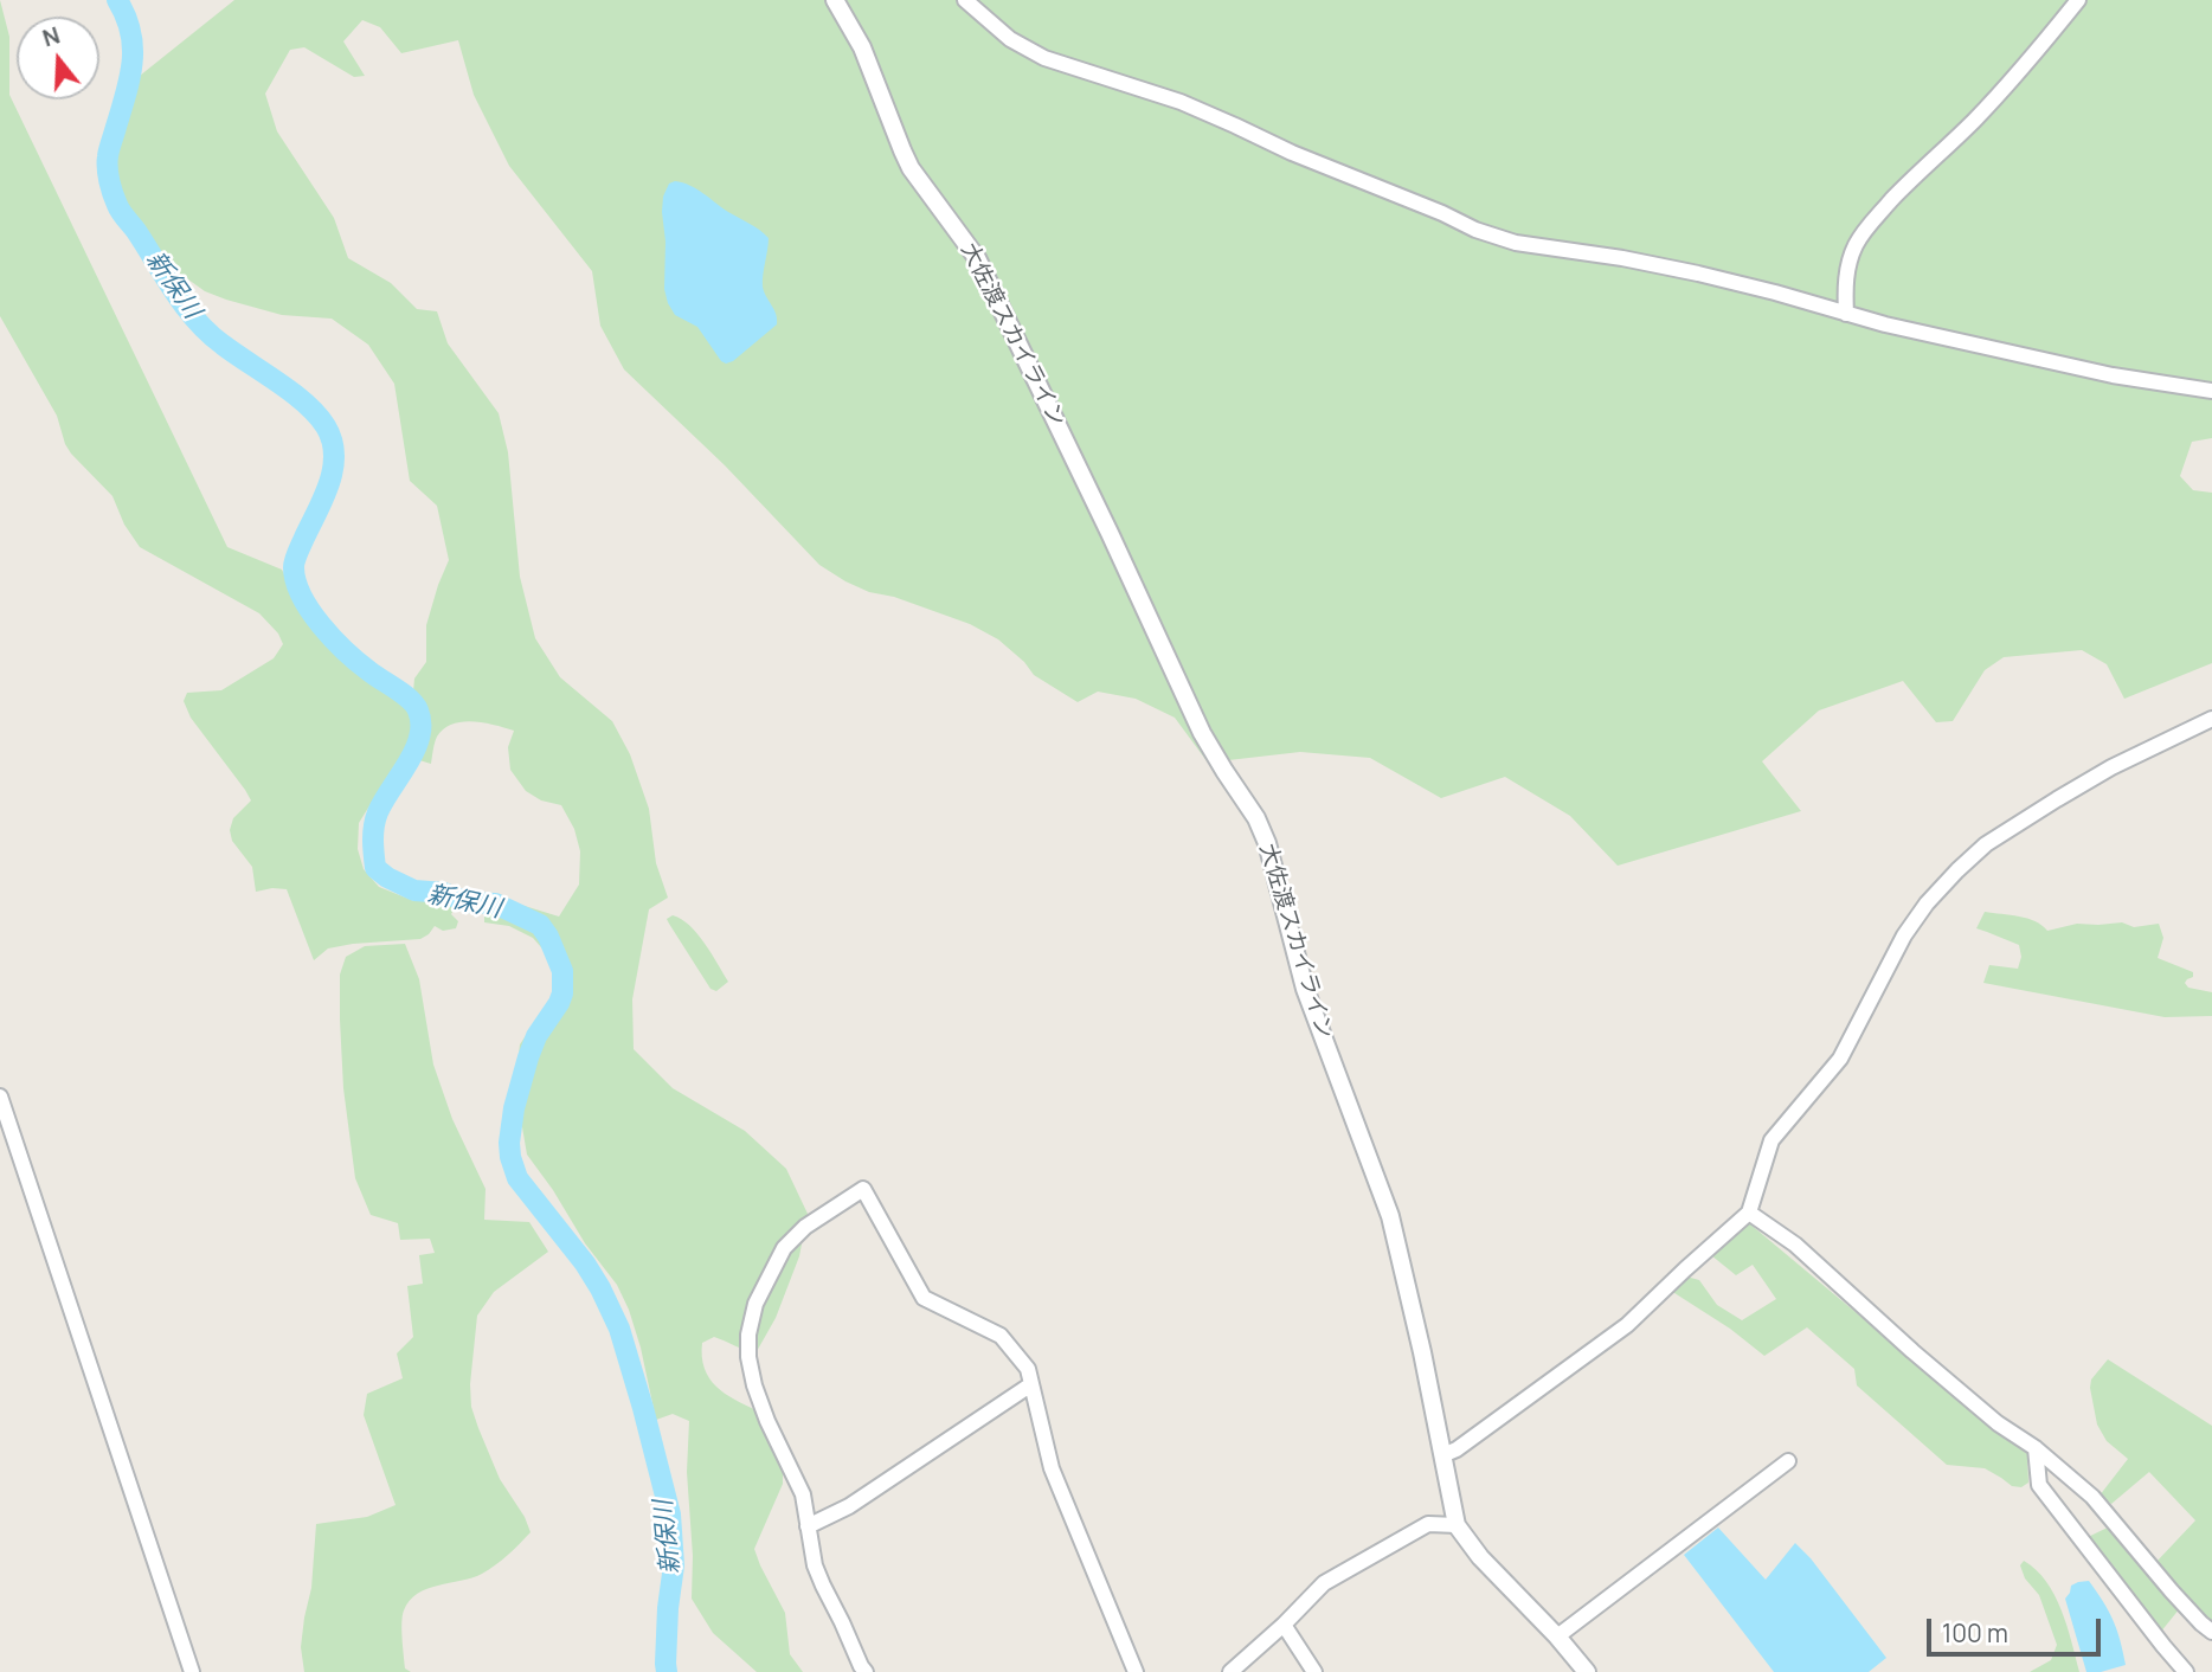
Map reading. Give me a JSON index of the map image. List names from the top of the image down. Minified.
{"streets":{"street":["大佐渡スカイライン"]},"water":["新保川"],"scale_bar":"100 m","north":"top"}
